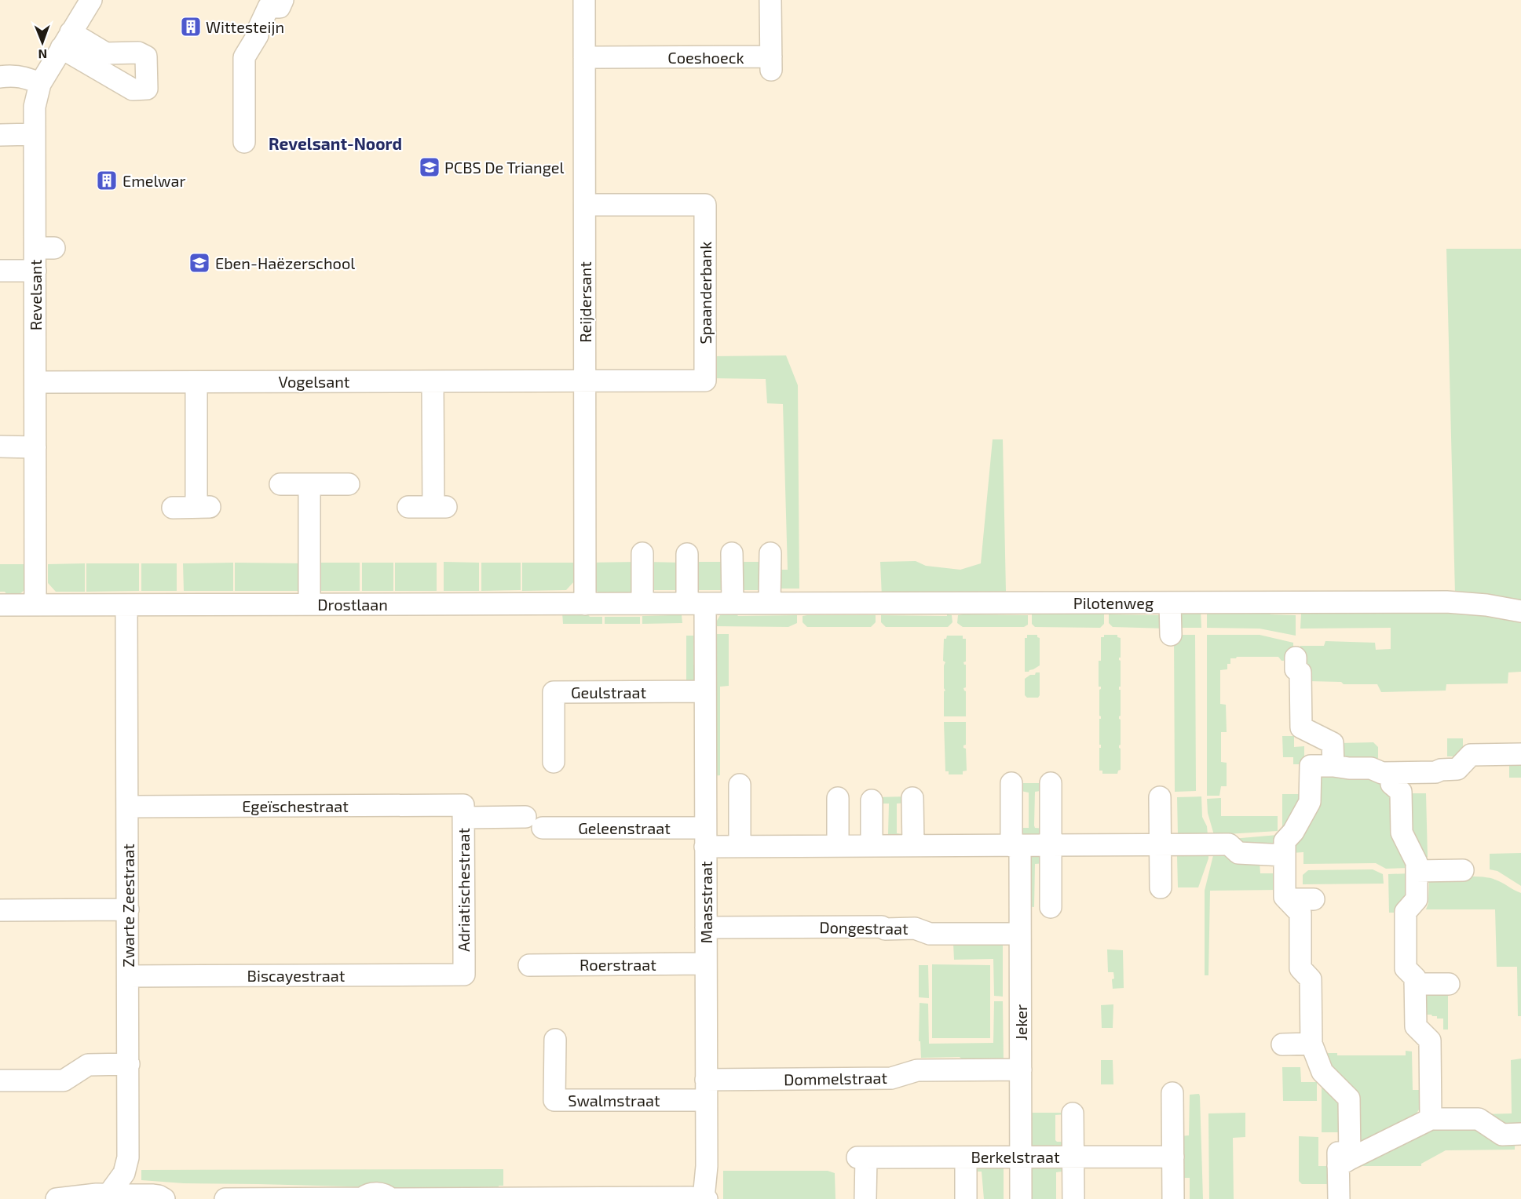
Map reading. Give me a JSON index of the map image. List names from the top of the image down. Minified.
{"streets":{"street":["Coeshoeck","Spaanderbank","Revelsant","Reijdersant","Vogelsant","Pilotenweg","Drostlaan","Geulstraat","Egeïschestraat","Geleenstraat","Adriatischestraat","Maasstraat","Zwarte Zeestraat","Dongestraat","Roerstraat","Biscayestraat","Jeker","Dommelstraat","Swalmstraat","Berkelstraat"]},"crossings":[["Coeshoeck","Reijdersant"],["Spaanderbank","Reijdersant"],["Spaanderbank","Vogelsant"],["Revelsant","Vogelsant"],["Revelsant","Drostlaan"],["Reijdersant","Vogelsant"],["Reijdersant","Drostlaan"],["Pilotenweg","Drostlaan"],["Pilotenweg","Maasstraat"],["Drostlaan","Maasstraat"],["Drostlaan","Zwarte Zeestraat"],["Geulstraat","Maasstraat"],["Egeïschestraat","Geleenstraat"],["Egeïschestraat","Adriatischestraat"],["Egeïschestraat","Zwarte Zeestraat"],["Geleenstraat","Maasstraat"],["Geleenstraat","Jeker"],["Adriatischestraat","Biscayestraat"],["Maasstraat","Dongestraat"],["Maasstraat","Roerstraat"],["Maasstraat","Dommelstraat"],["Maasstraat","Swalmstraat"],["Zwarte Zeestraat","Biscayestraat"],["Dongestraat","Jeker"],["Jeker","Dommelstraat"],["Jeker","Berkelstraat"],["Dommelstraat","Swalmstraat"]],"districts":["Revelsant-Noord"],"places":{"building":["Wittesteijn","Emelwar"],"school or university":["PCBS De Triangel","Eben-Haëzerschool"]},"north":"bottom"}
